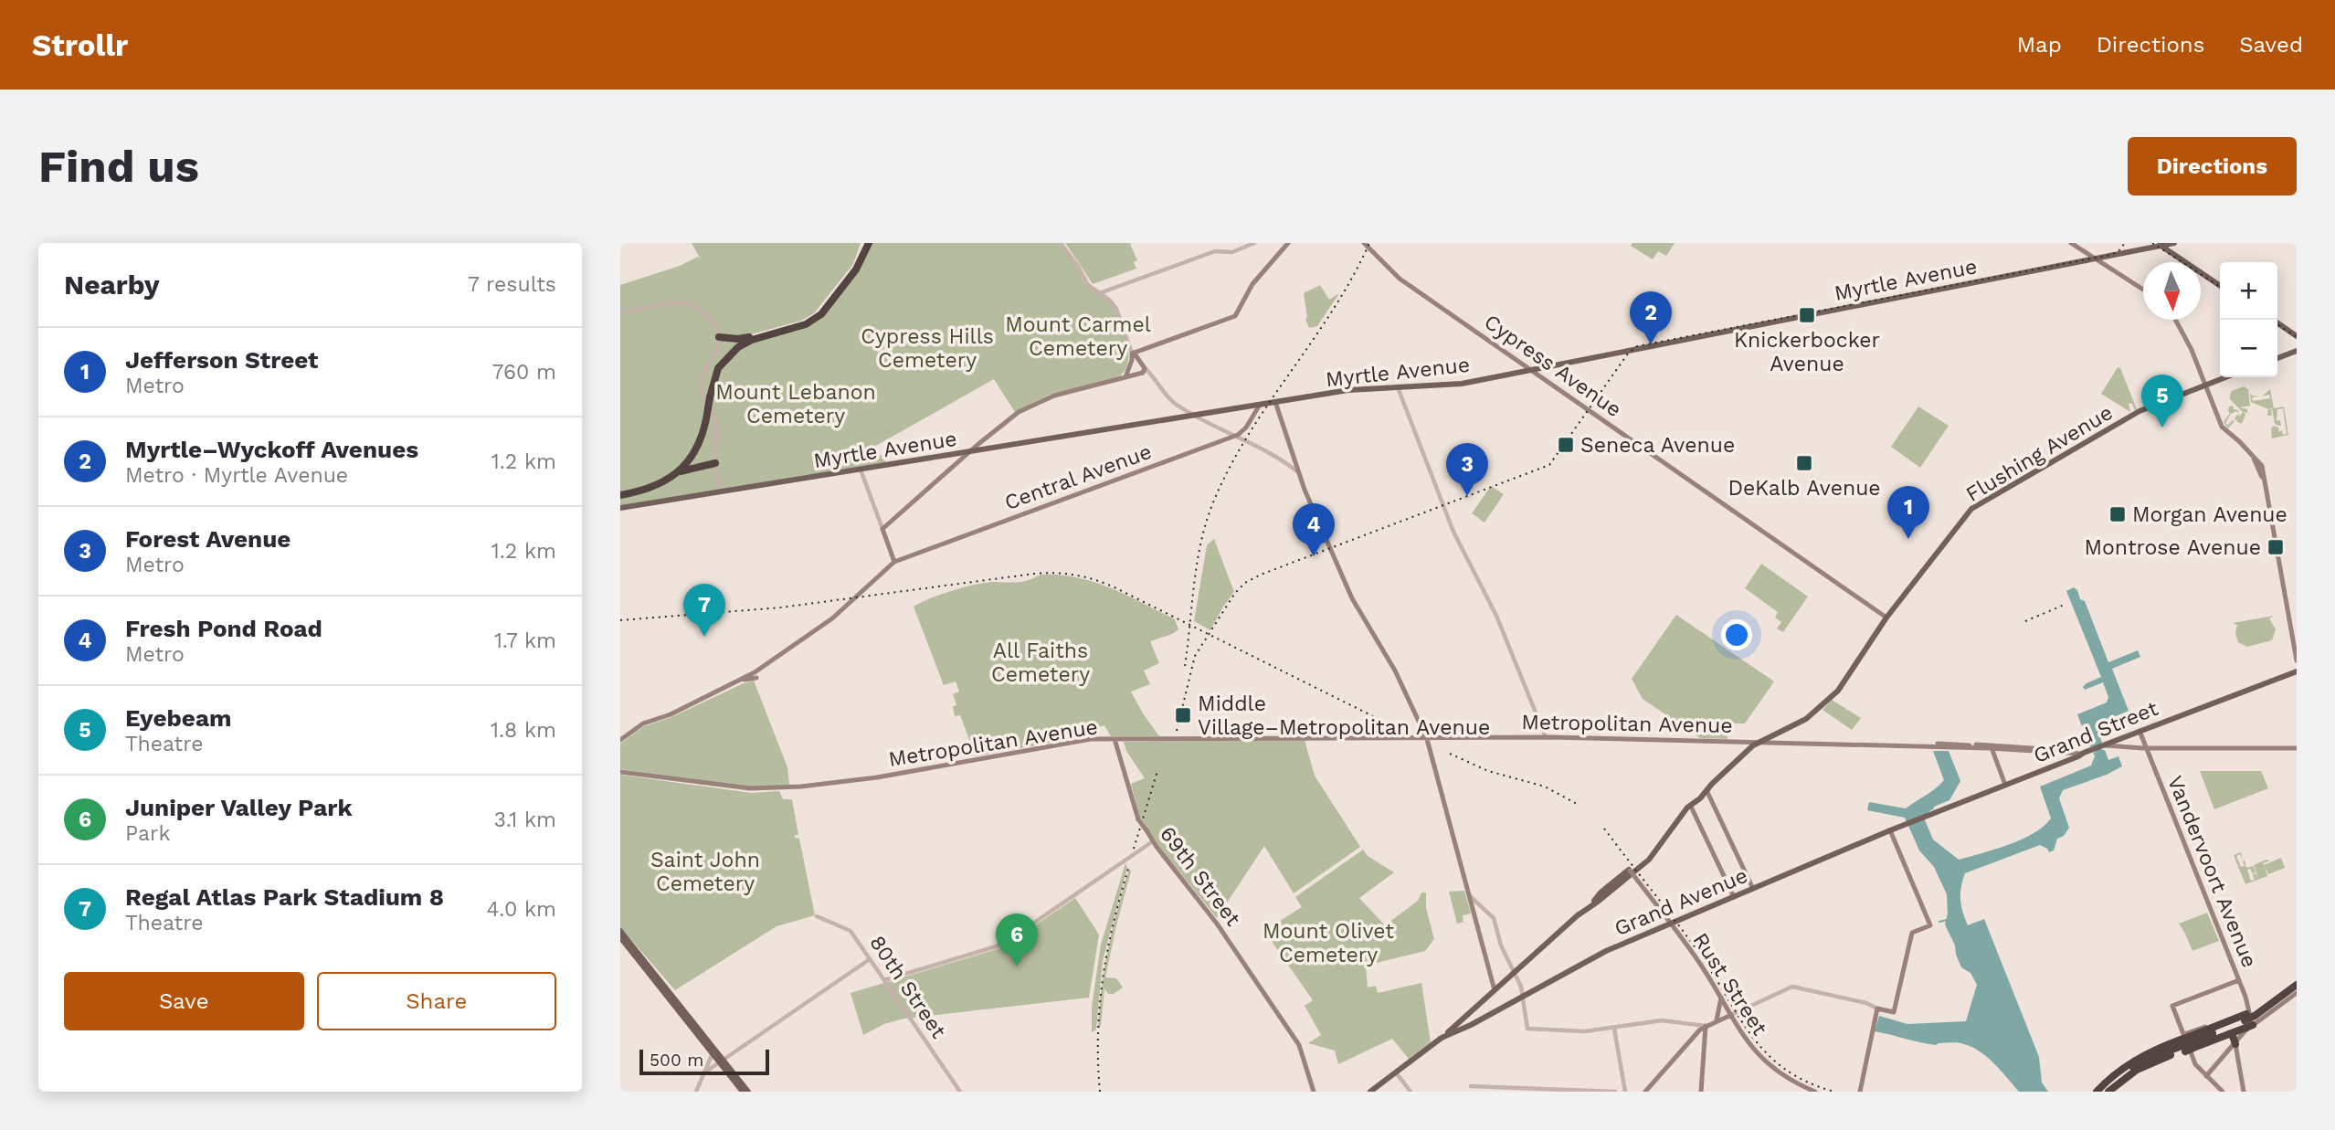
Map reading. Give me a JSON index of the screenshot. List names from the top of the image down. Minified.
{"streets":{"main road":["Myrtle Avenue","Cypress Avenue","Flushing Avenue","Central Avenue","Metropolitan Avenue","Grand Street","Vandervoort Avenue","69th Street","Grand Avenue","Rust Street"],"street":["80th Street"]},"crossings":[["Myrtle Avenue","Cypress Avenue"],["Cypress Avenue","Flushing Avenue"],["Flushing Avenue","Metropolitan Avenue"],["Flushing Avenue","Grand Avenue"],["Metropolitan Avenue","Grand Street"],["Metropolitan Avenue","69th Street"],["Grand Street","Vandervoort Avenue"],["Grand Street","Grand Avenue"],["Grand Avenue","Rust Street"]],"parks":["Mount Carmel Cemetery","Cypress Hills Cemetery","Mount Lebanon Cemetery","All Faiths Cemetery","Saint John Cemetery","Mount Olivet Cemetery"],"places":{"transit":["Knickerbocker Avenue","Seneca Avenue","DeKalb Avenue","Morgan Avenue","Montrose Avenue","Middle Village–Metropolitan Avenue"]},"scale_bar":"500 m","north":"bottom","page":{"header":"Strollr","nav":["Map","Directions","Saved"],"buttons":["Directions",["Save","Share"]],"title":"Find us","heading":["Nearby","7 results"],"map_buttons":["+","−"],"pins":["2","5","3","1","4","7","6"],"list":[{"mark":"1","name":"Jefferson Street","note":"Metro","value":"760 m"},{"mark":"2","name":"Myrtle–Wyckoff Avenues","note":"Metro · Myrtle Avenue","value":"1.2 km"},{"mark":"3","name":"Forest Avenue","note":"Metro","value":"1.2 km"},{"mark":"4","name":"Fresh Pond Road","note":"Metro","value":"1.7 km"},{"mark":"5","name":"Eyebeam","note":"Theatre","value":"1.8 km"},{"mark":"6","name":"Juniper Valley Park","note":"Park","value":"3.1 km"},{"mark":"7","name":"Regal Atlas Park Stadium 8","note":"Theatre","value":"4.0 km"}],"scale":"500 m"}}
